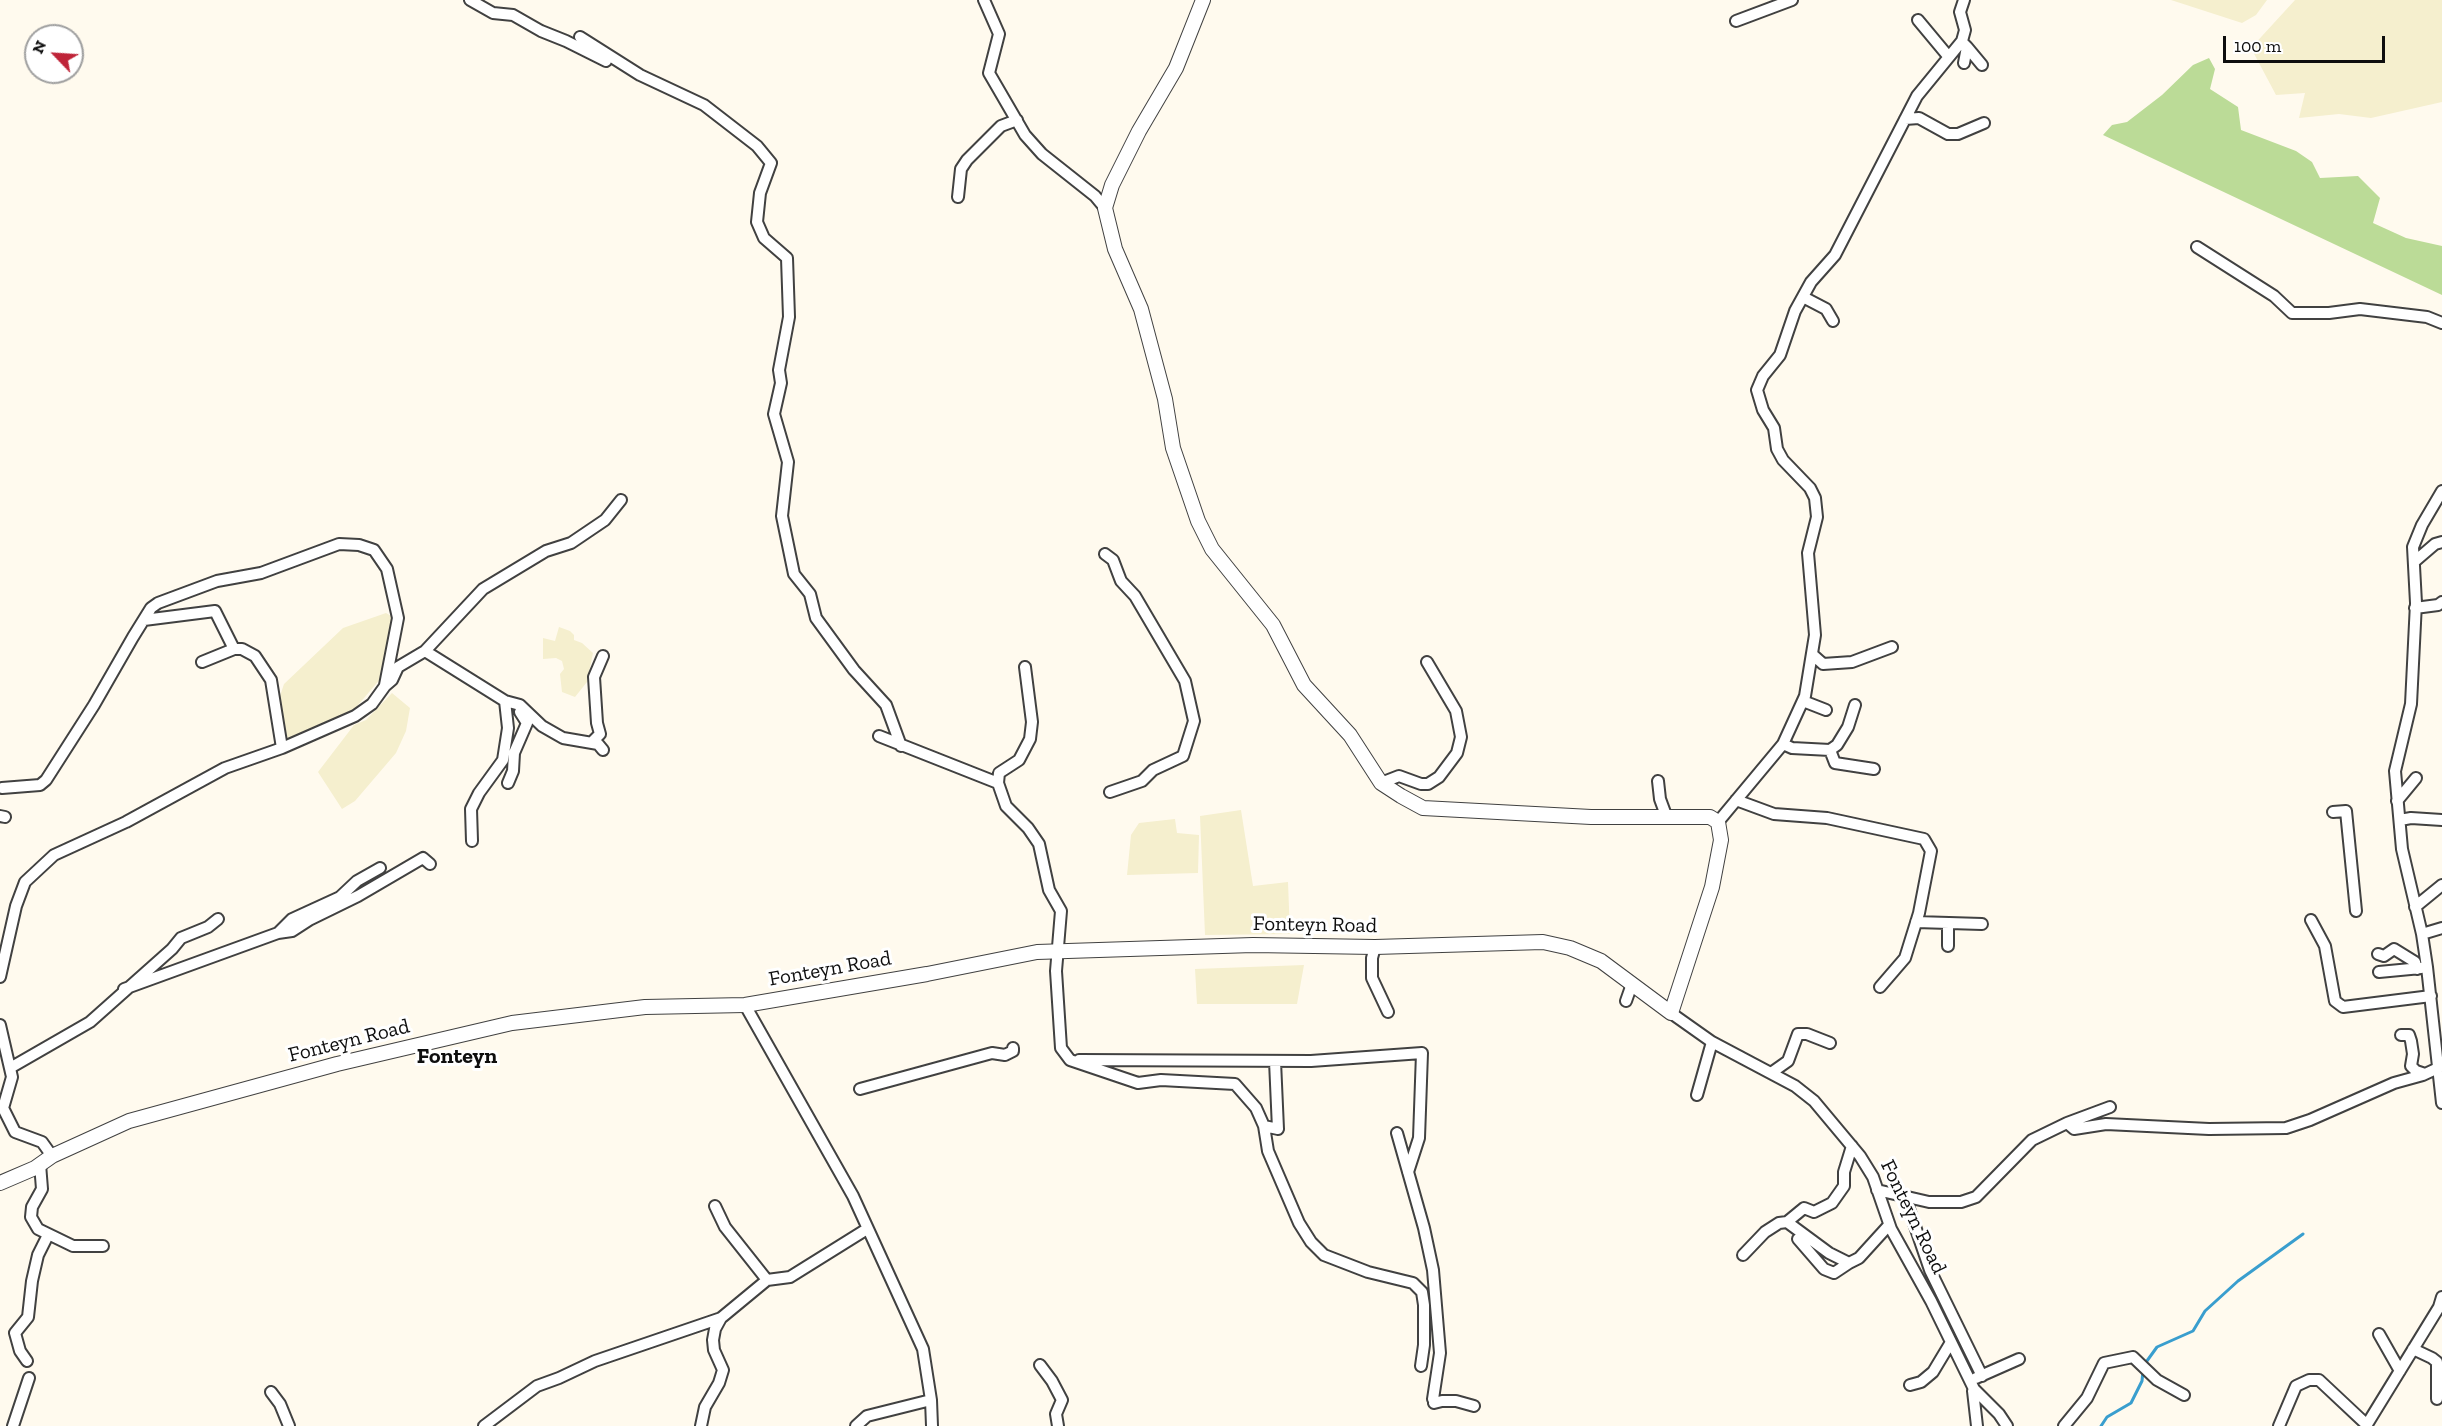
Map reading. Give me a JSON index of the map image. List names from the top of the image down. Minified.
{"streets":{"street":["Fonteyn Road"]},"districts":["Fonteyn"],"scale_bar":"100 m","north":"top left"}
